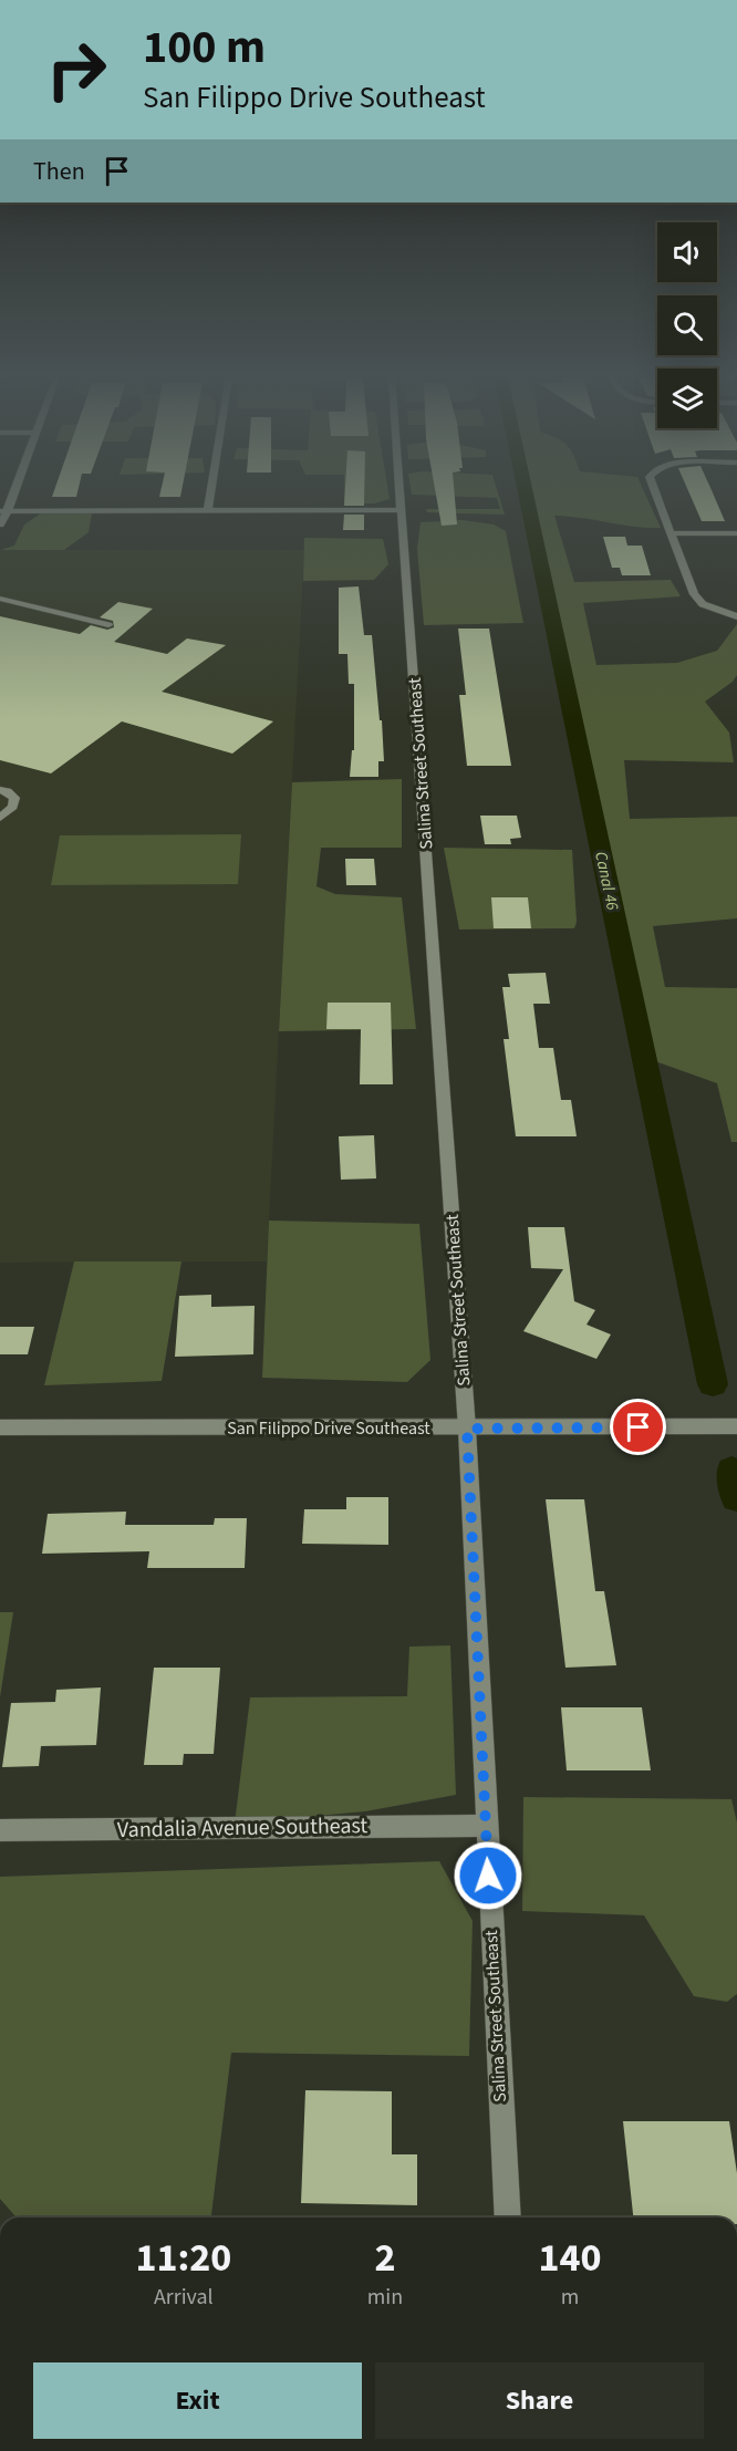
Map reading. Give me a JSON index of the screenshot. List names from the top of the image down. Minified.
{"streets":{"street":["Salina Street Southeast","San Filippo Drive Southeast","Vandalia Avenue Southeast"]},"crossings":[["Salina Street Southeast","San Filippo Drive Southeast"],["Salina Street Southeast","Vandalia Avenue Southeast"]],"water":["Canal 46"],"page":{"turn":["100 m","San Filippo Drive Southeast"],"then":"Then","eta":["11:20","Arrival","2","min","140","m"],"buttons":["Exit","Share"]}}
